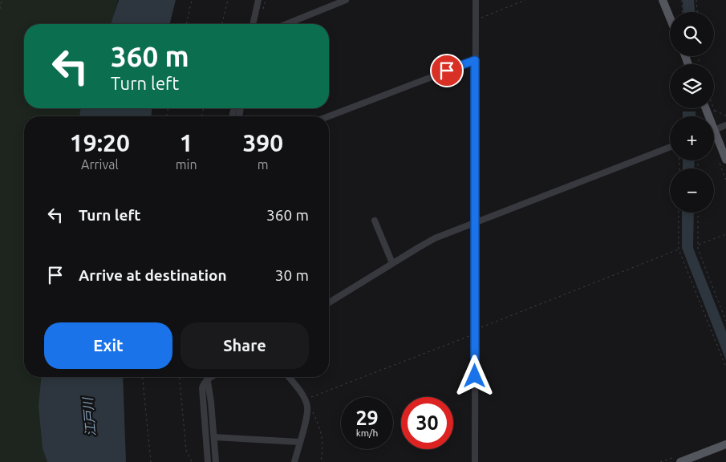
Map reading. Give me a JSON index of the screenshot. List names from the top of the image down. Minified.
{"water":["江戸川"],"page":{"map_buttons":["+","−"],"turn":["360 m","Turn left"],"eta":["19:20","Arrival","1","min","390","m"],"list":[{"name":"Turn left","value":"360 m"},{"name":"Arrive at destination","value":"30 m"}],"buttons":["Exit","Share"],"speed":"29 km/h","limit":"30"}}
